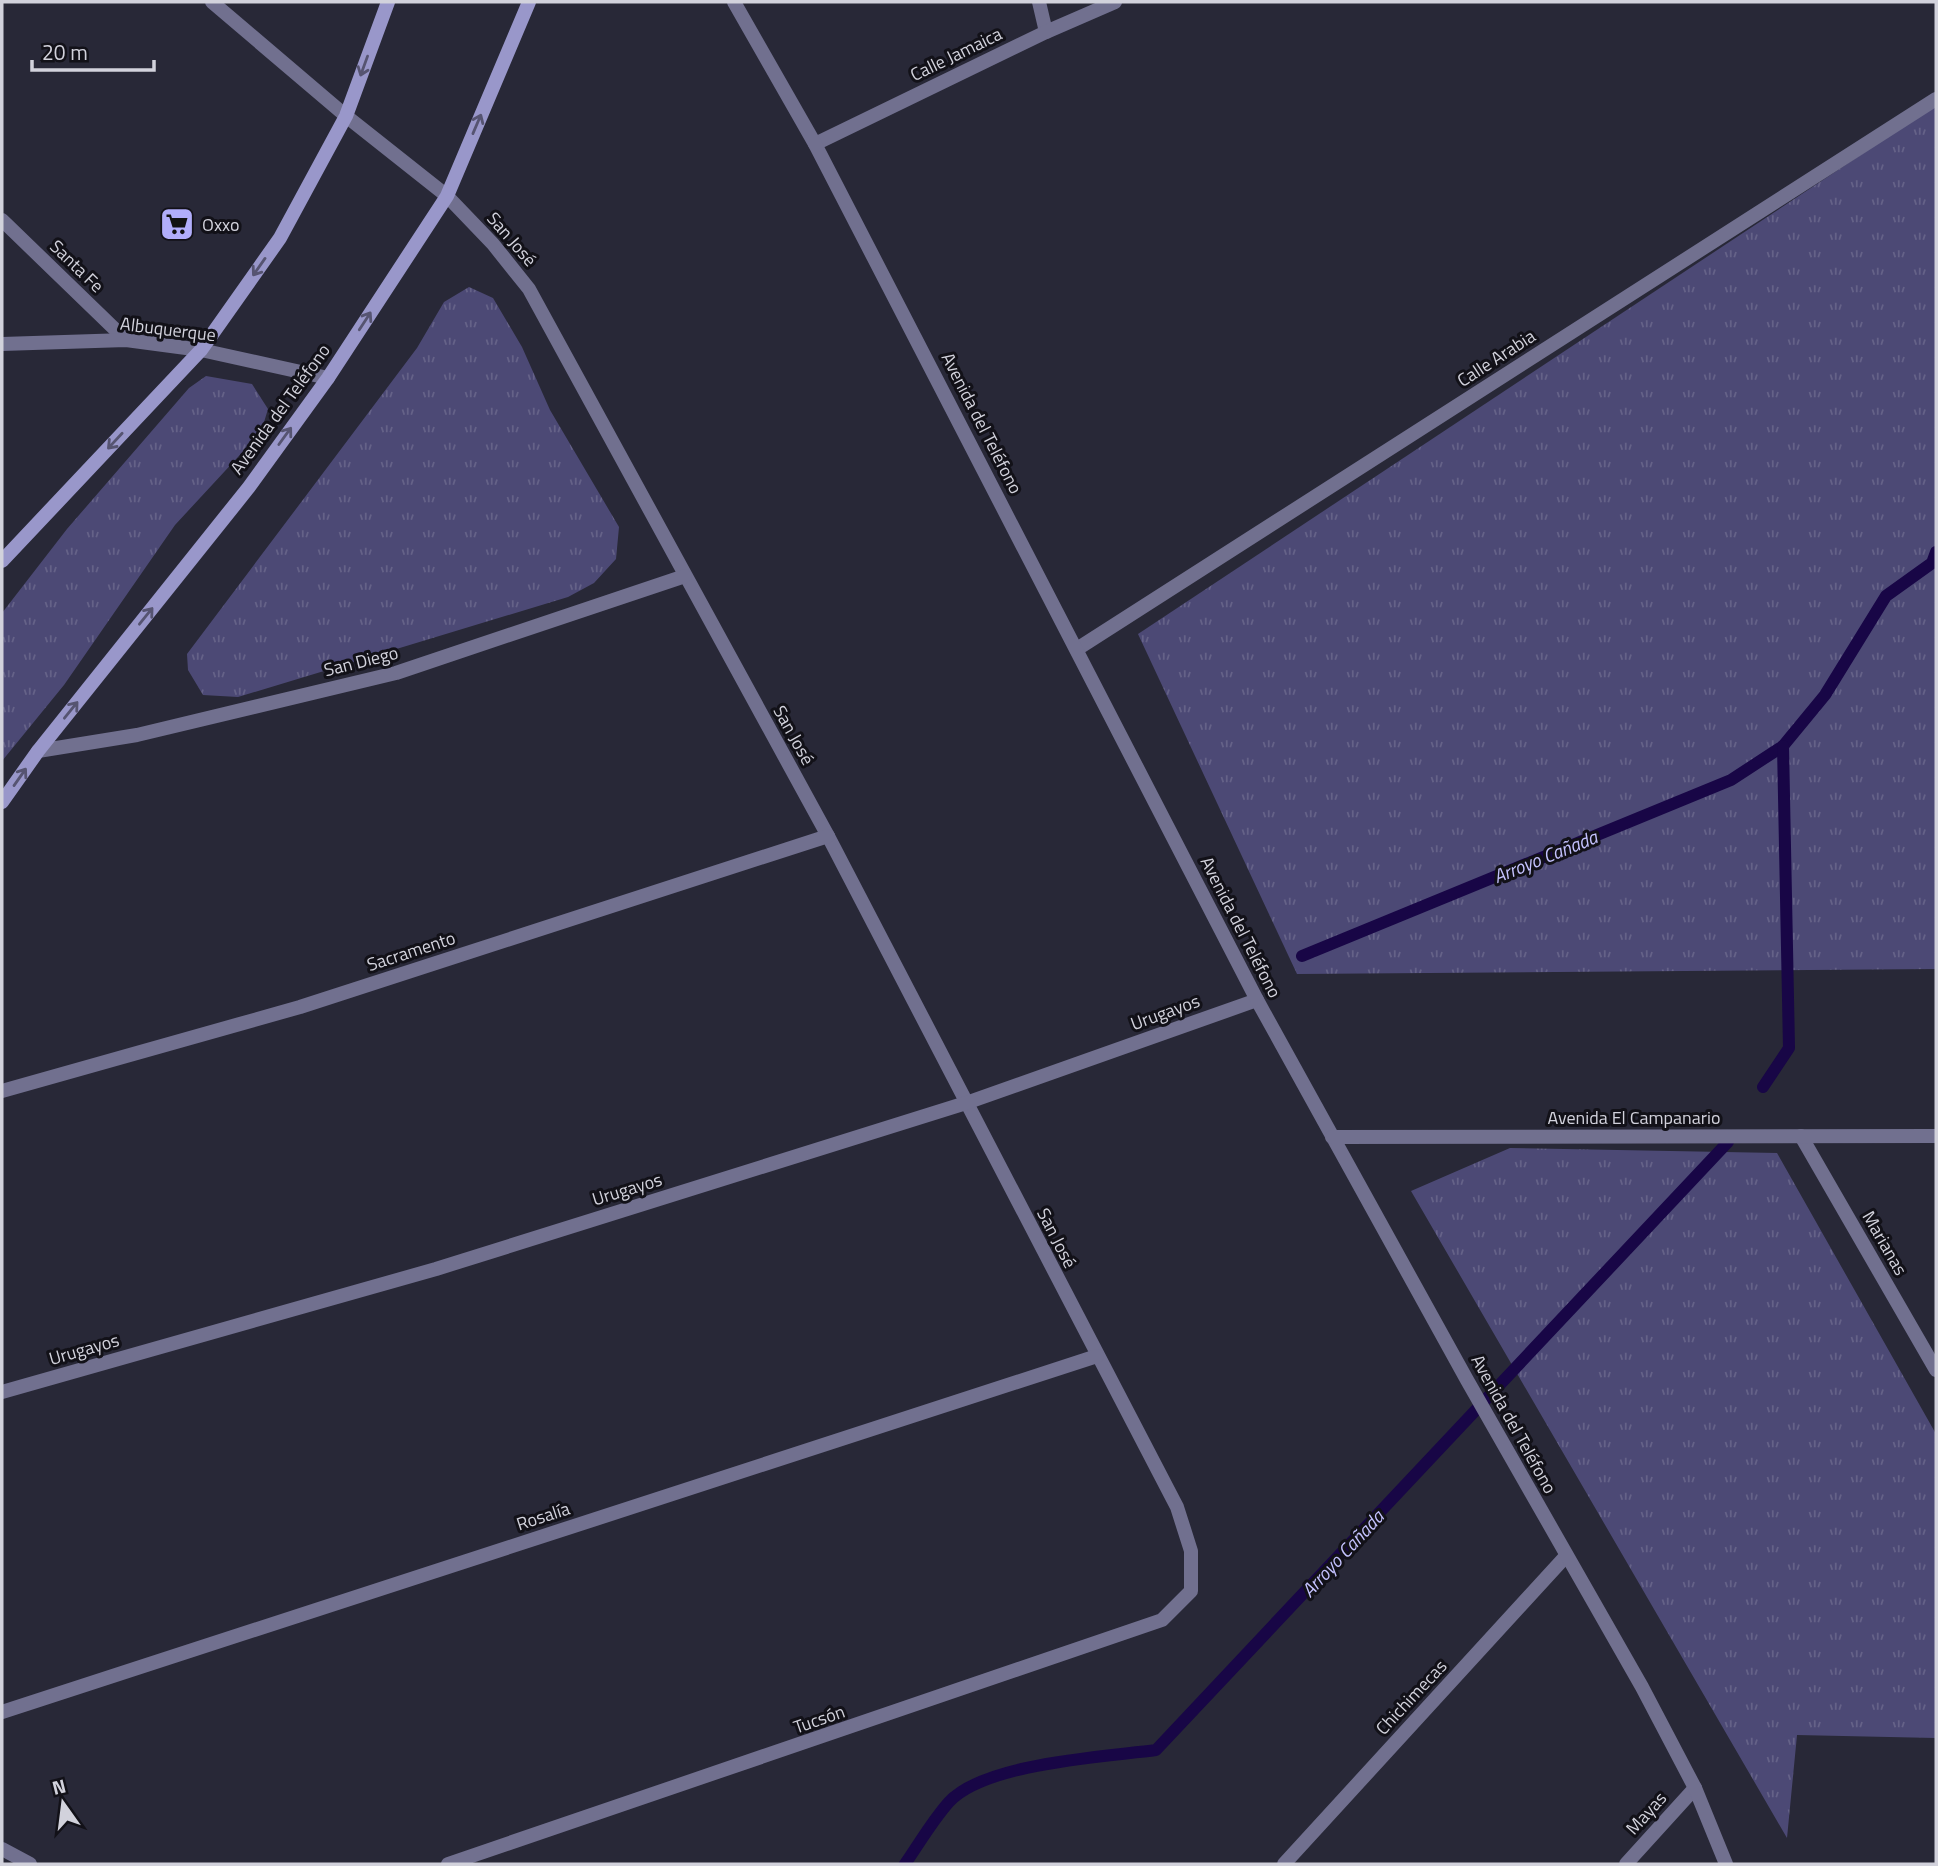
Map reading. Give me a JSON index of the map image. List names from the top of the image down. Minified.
{"streets":{"main road":["Avenida del Teléfono"],"street":["Calle Jamaica","San José","Santa Fe","Albuquerque","Calle Arabia","San Diego","Sacramento","Urugayos","Avenida El Campanario","Marianas","Rosalía","Chichimecas","Tucsón","Mayas"]},"crossings":[["Calle Jamaica","Avenida del Teléfono"],["San José","Avenida del Teléfono"],["San José","San Diego"],["San José","Sacramento"],["San José","Urugayos"],["San José","Rosalía"],["San José","Tucsón"],["Santa Fe","Albuquerque"],["Albuquerque","Avenida del Teléfono"],["Calle Arabia","Avenida del Teléfono"],["Avenida del Teléfono","San Diego"],["Avenida del Teléfono","Urugayos"],["Avenida del Teléfono","Avenida El Campanario"],["Avenida del Teléfono","Chichimecas"],["Avenida del Teléfono","Mayas"],["Avenida El Campanario","Marianas"]],"water":["Arroyo Cañada"],"places":{"supermarket":["Oxxo"]},"scale_bar":"20 m","north":"top"}
